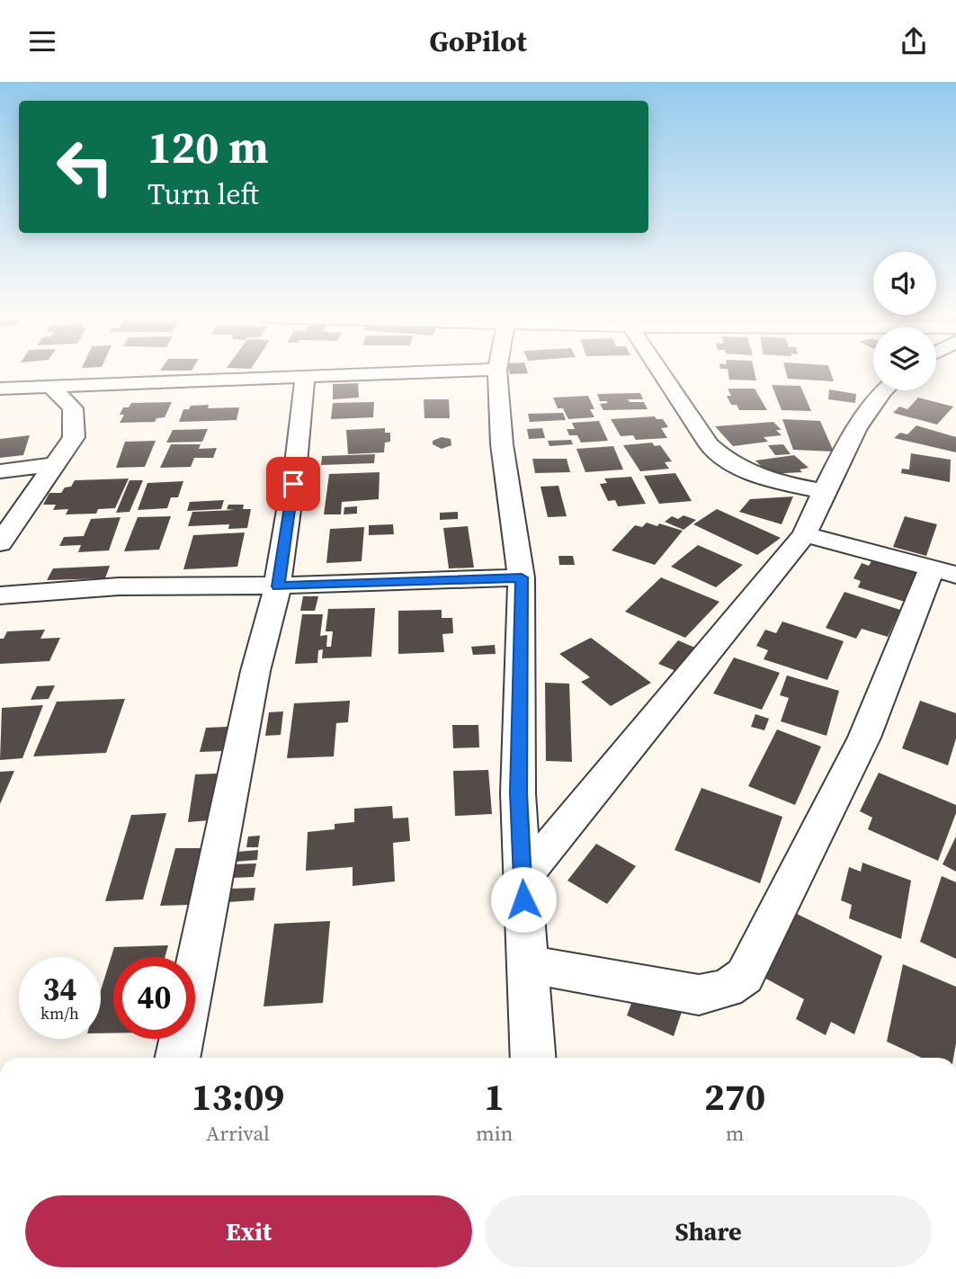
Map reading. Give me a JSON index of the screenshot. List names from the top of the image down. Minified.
{"page":{"header":"GoPilot","turn":["120 m","Turn left"],"speed":"34 km/h","limit":"40","eta":["13:09","Arrival","1","min","270","m"],"buttons":["Exit","Share"]}}
